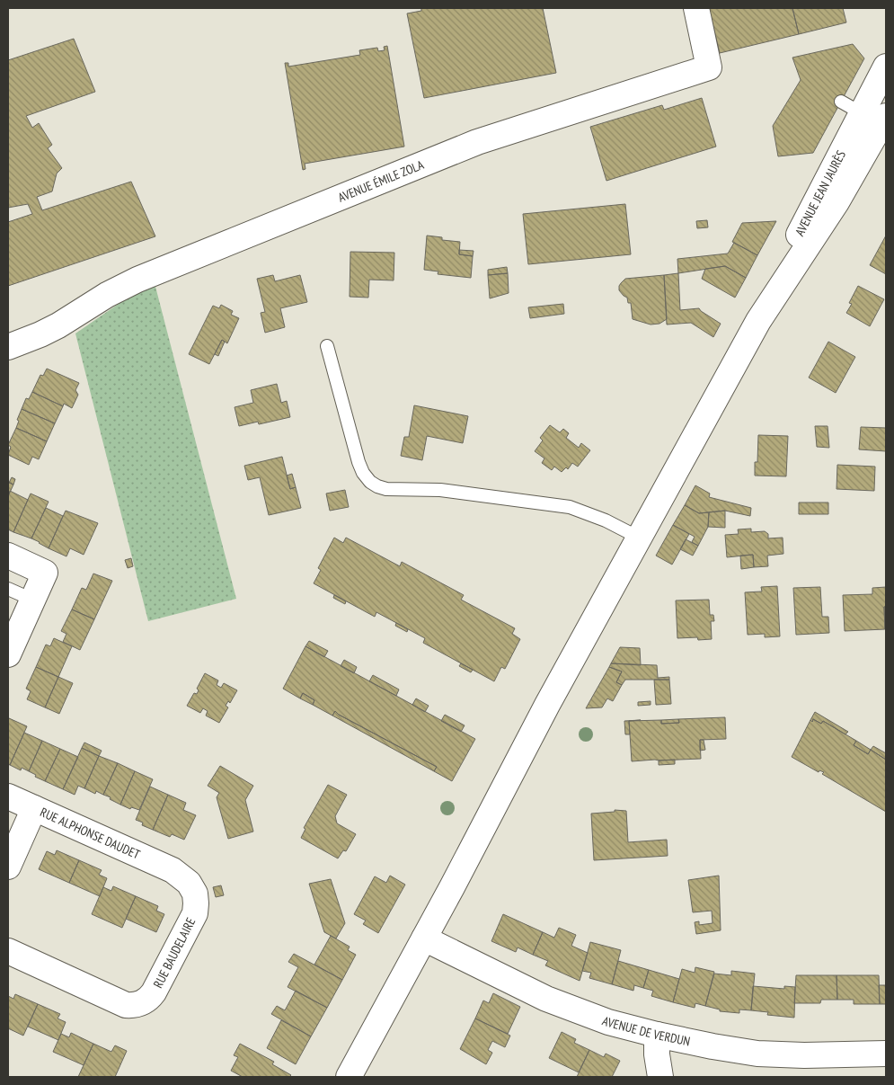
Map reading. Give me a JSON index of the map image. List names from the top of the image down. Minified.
{"streets":{"street":["AVENUE ÉMILE ZOLA","AVENUE JEAN JAURÈS","RUE ALPHONSE DAUDET","RUE BAUDELAIRE","AVENUE DE VERDUN"]},"crossings":[["RUE ALPHONSE DAUDET","RUE BAUDELAIRE"]]}
